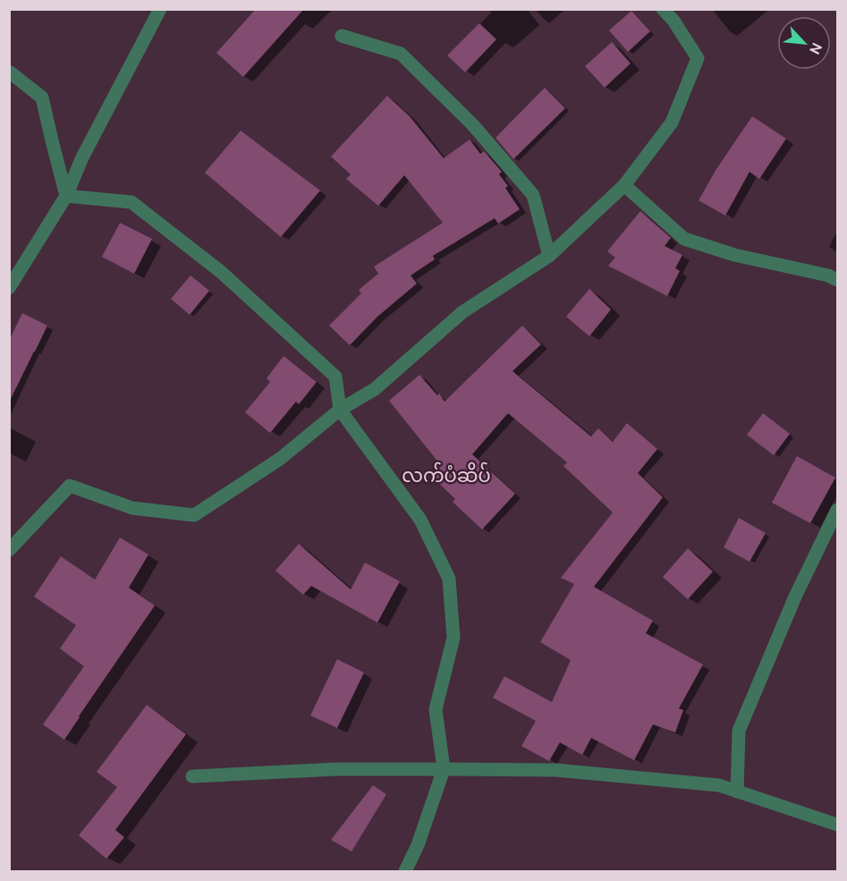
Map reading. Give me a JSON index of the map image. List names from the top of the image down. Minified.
{"districts":["လက်ပံဆိပ်"],"north":"bottom right"}
